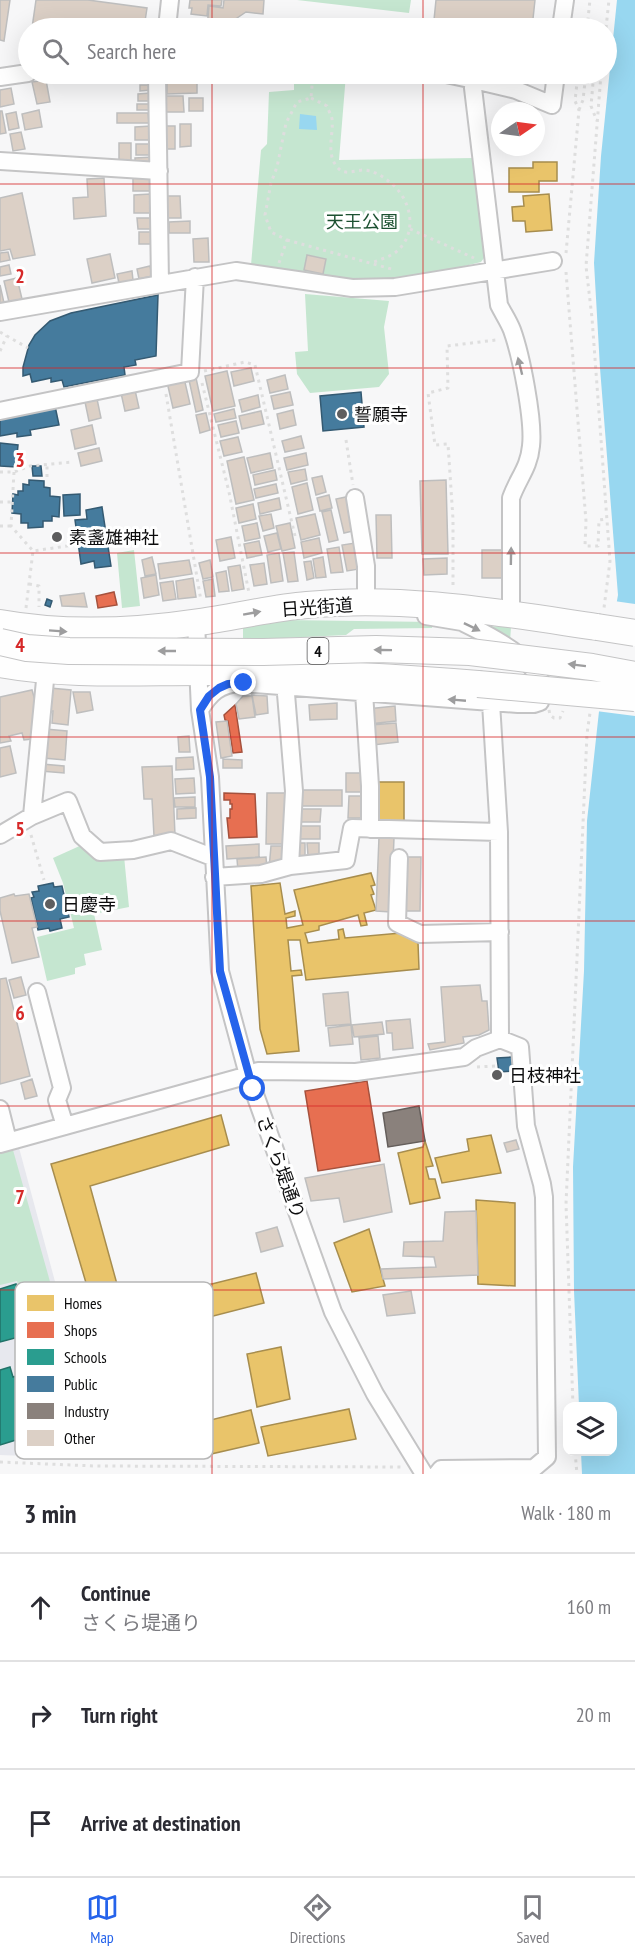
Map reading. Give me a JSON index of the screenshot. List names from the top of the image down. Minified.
{"streets":{"highway":["日光街道","4"],"street":["さくら堤通り"]},"crossings":[["日光街道","さくら堤通り"],["4","さくら堤通り"]],"parks":["天王公園"],"places":["誓願寺","素盞雄神社","日慶寺","日枝神社"],"legend":["Homes","Shops","Schools","Public","Industry","Other"],"north":"right","page":{"search":"Search here","heading":["3 min","Walk · 180 m"],"list":[["Continue","さくら堤通り","160 m"],["Turn right","20 m"],"Arrive at destination"],"nav":["Map","Directions","Saved"]},"grid":{"rows":["2","3","4","5","6","7"]}}
